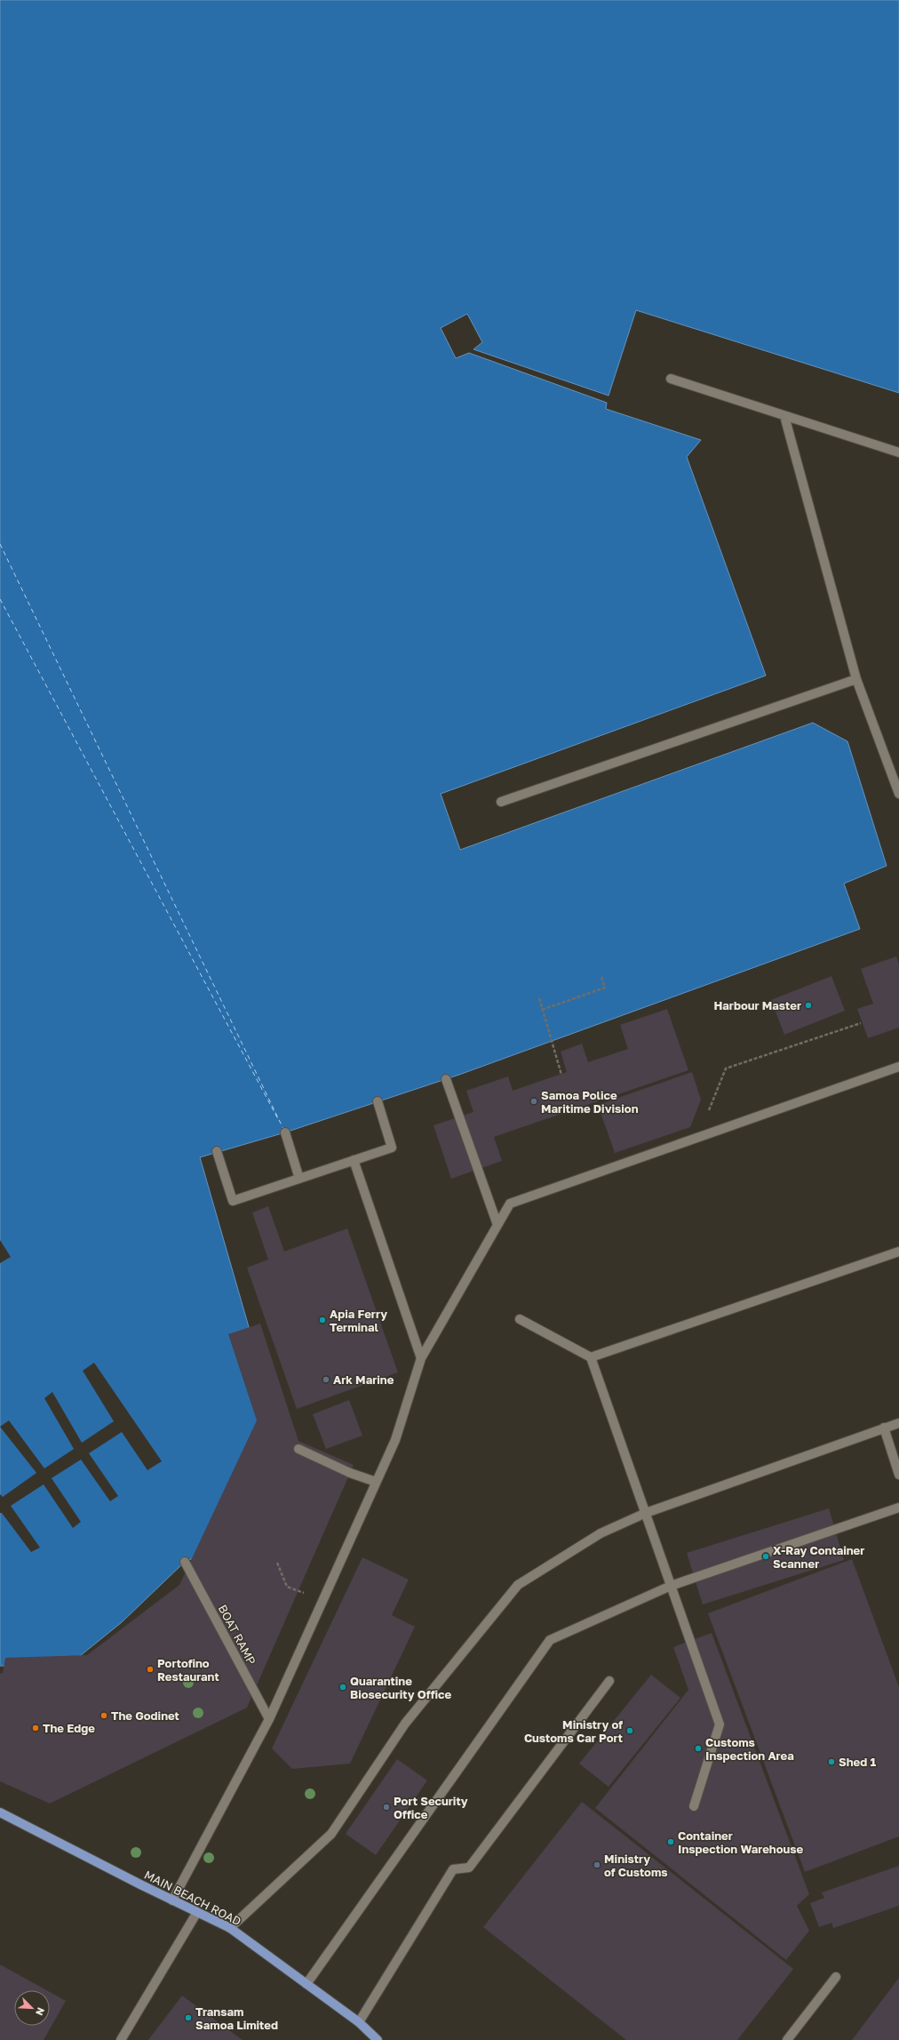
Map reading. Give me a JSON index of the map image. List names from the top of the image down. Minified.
{"streets":{"main road":["MAIN BEACH ROAD"],"lane":["BOAT RAMP"]},"places":["Harbour Master","Samoa Police Maritime Division","Apia Ferry Terminal","Ark Marine","X-Ray Container Scanner","Portofino Restaurant","Quarantine Biosecurity Office","The Godinet","The Edge","Ministry of Customs Car Port","Customs Inspection Area","Shed 1","Port Security Office","Container Inspection Warehouse","Ministry of Customs","Transam Samoa Limited"],"north":"bottom right"}
